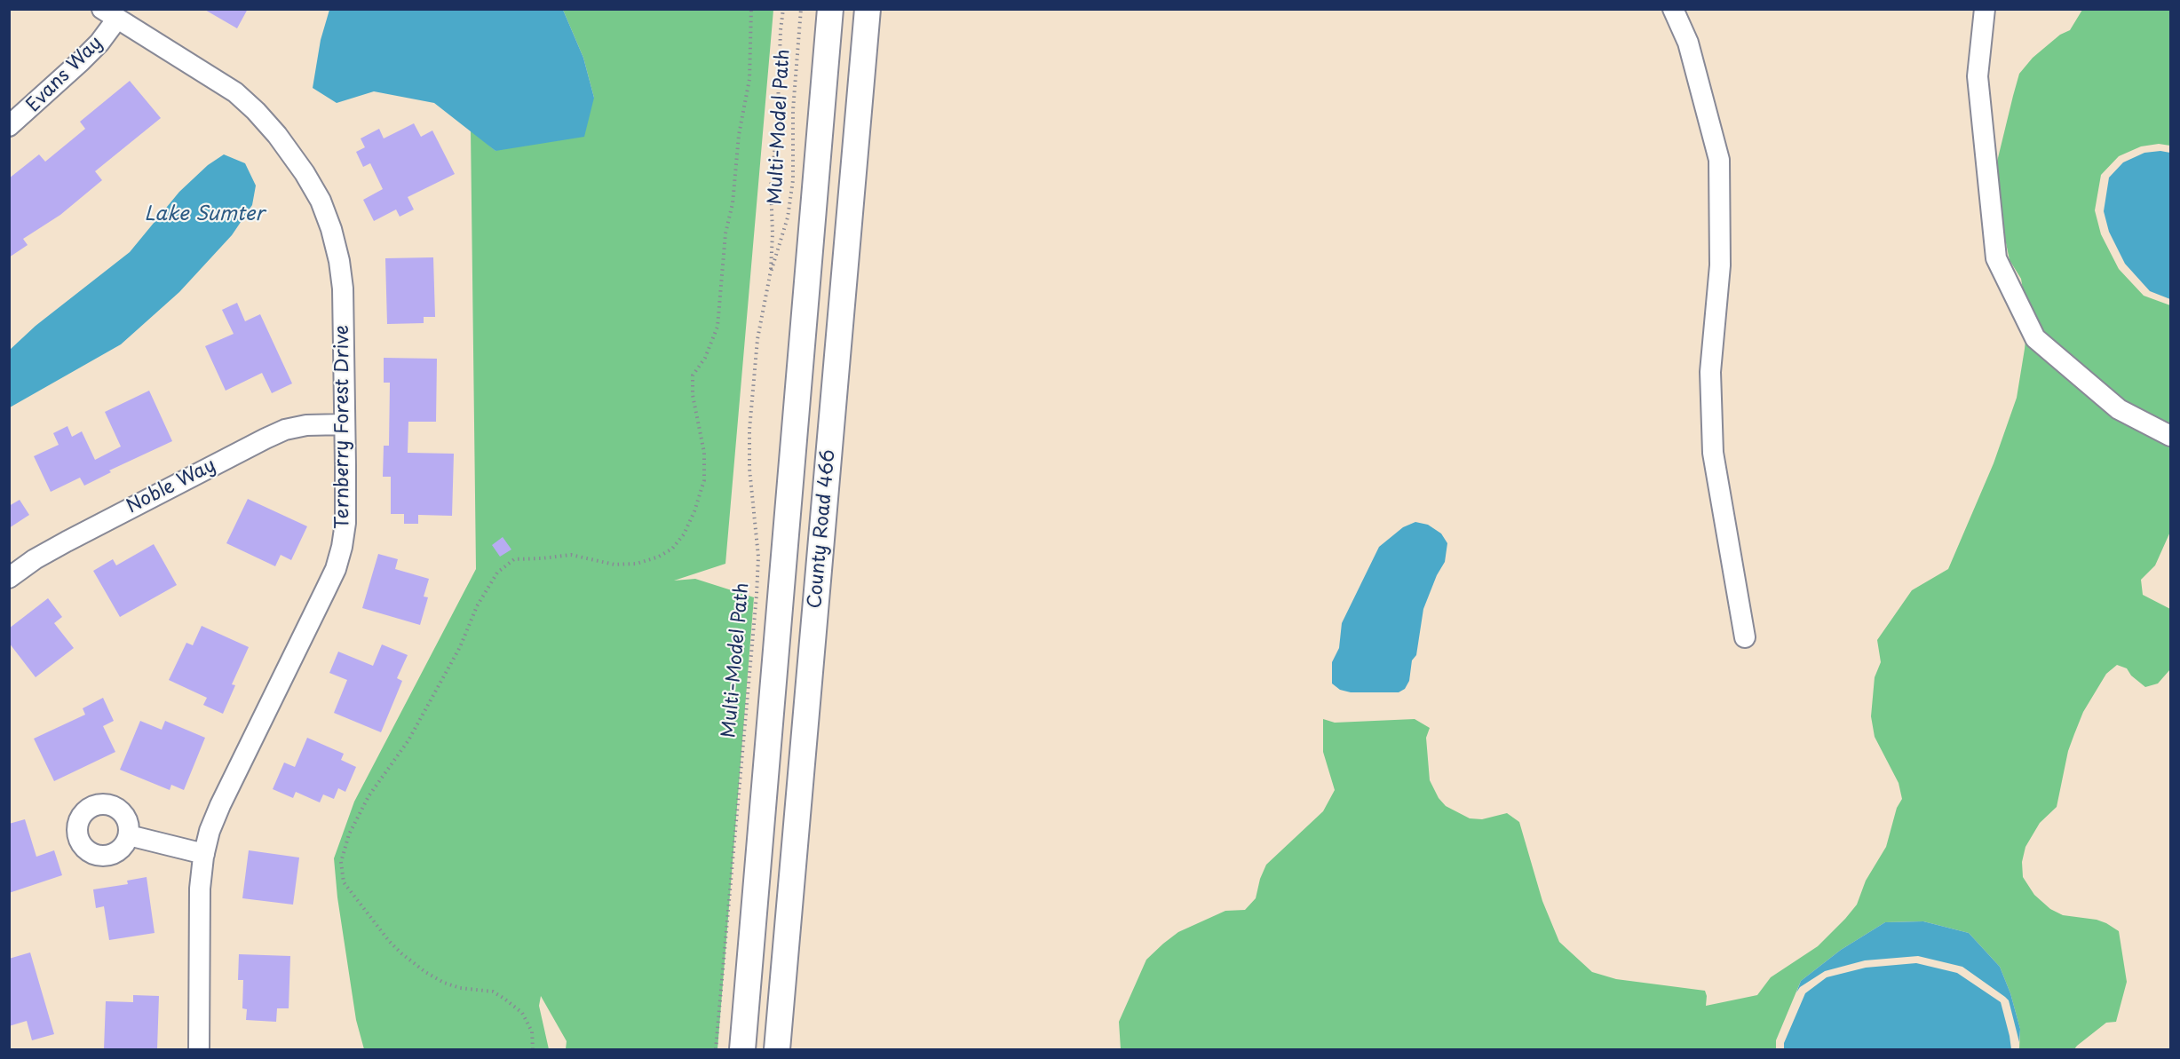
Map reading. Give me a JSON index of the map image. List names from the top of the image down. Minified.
{"streets":{"main road":["County Road 466"],"street":["Evans Way","Ternberry Forest Drive","Noble Way"],"path":["Multi-Model Path"]},"crossings":[["Evans Way","Ternberry Forest Drive"],["Ternberry Forest Drive","Noble Way"]],"water":["Lake Sumter"]}
